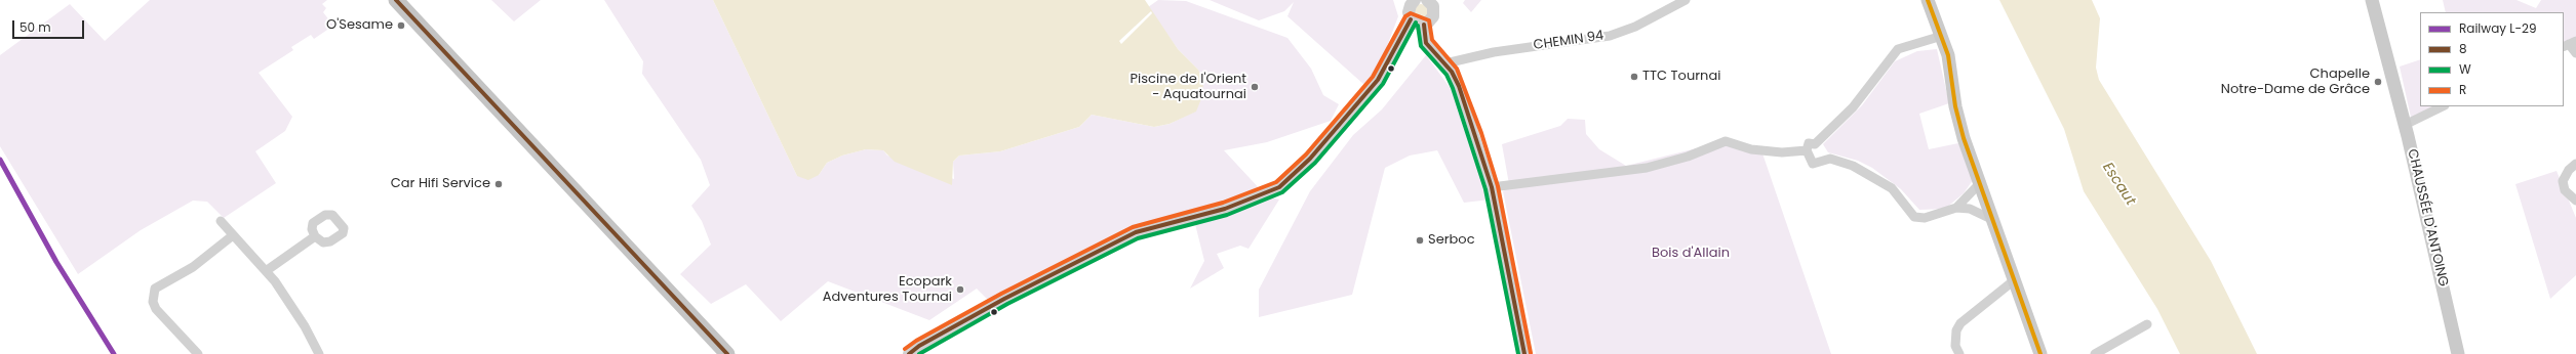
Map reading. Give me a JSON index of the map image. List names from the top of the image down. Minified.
{"streets":{"main road":["CHAUSSÉE D'ANTOING"],"street":["CHEMIN 94"]},"water":["Escaut"],"parks":["Bois d'Allain"],"places":["O'Sesame","TTC Tournai","Chapelle Notre-Dame de Grâce","Piscine de l'Orient - Aquatournai","Car Hifi Service","Serboc","Ecopark Adventures Tournai"],"lines":["transit line 8","transit line R","transit line W","rail line L-29"],"legend":["Railway L-29","8","W","R"],"scale_bar":"50 m"}
